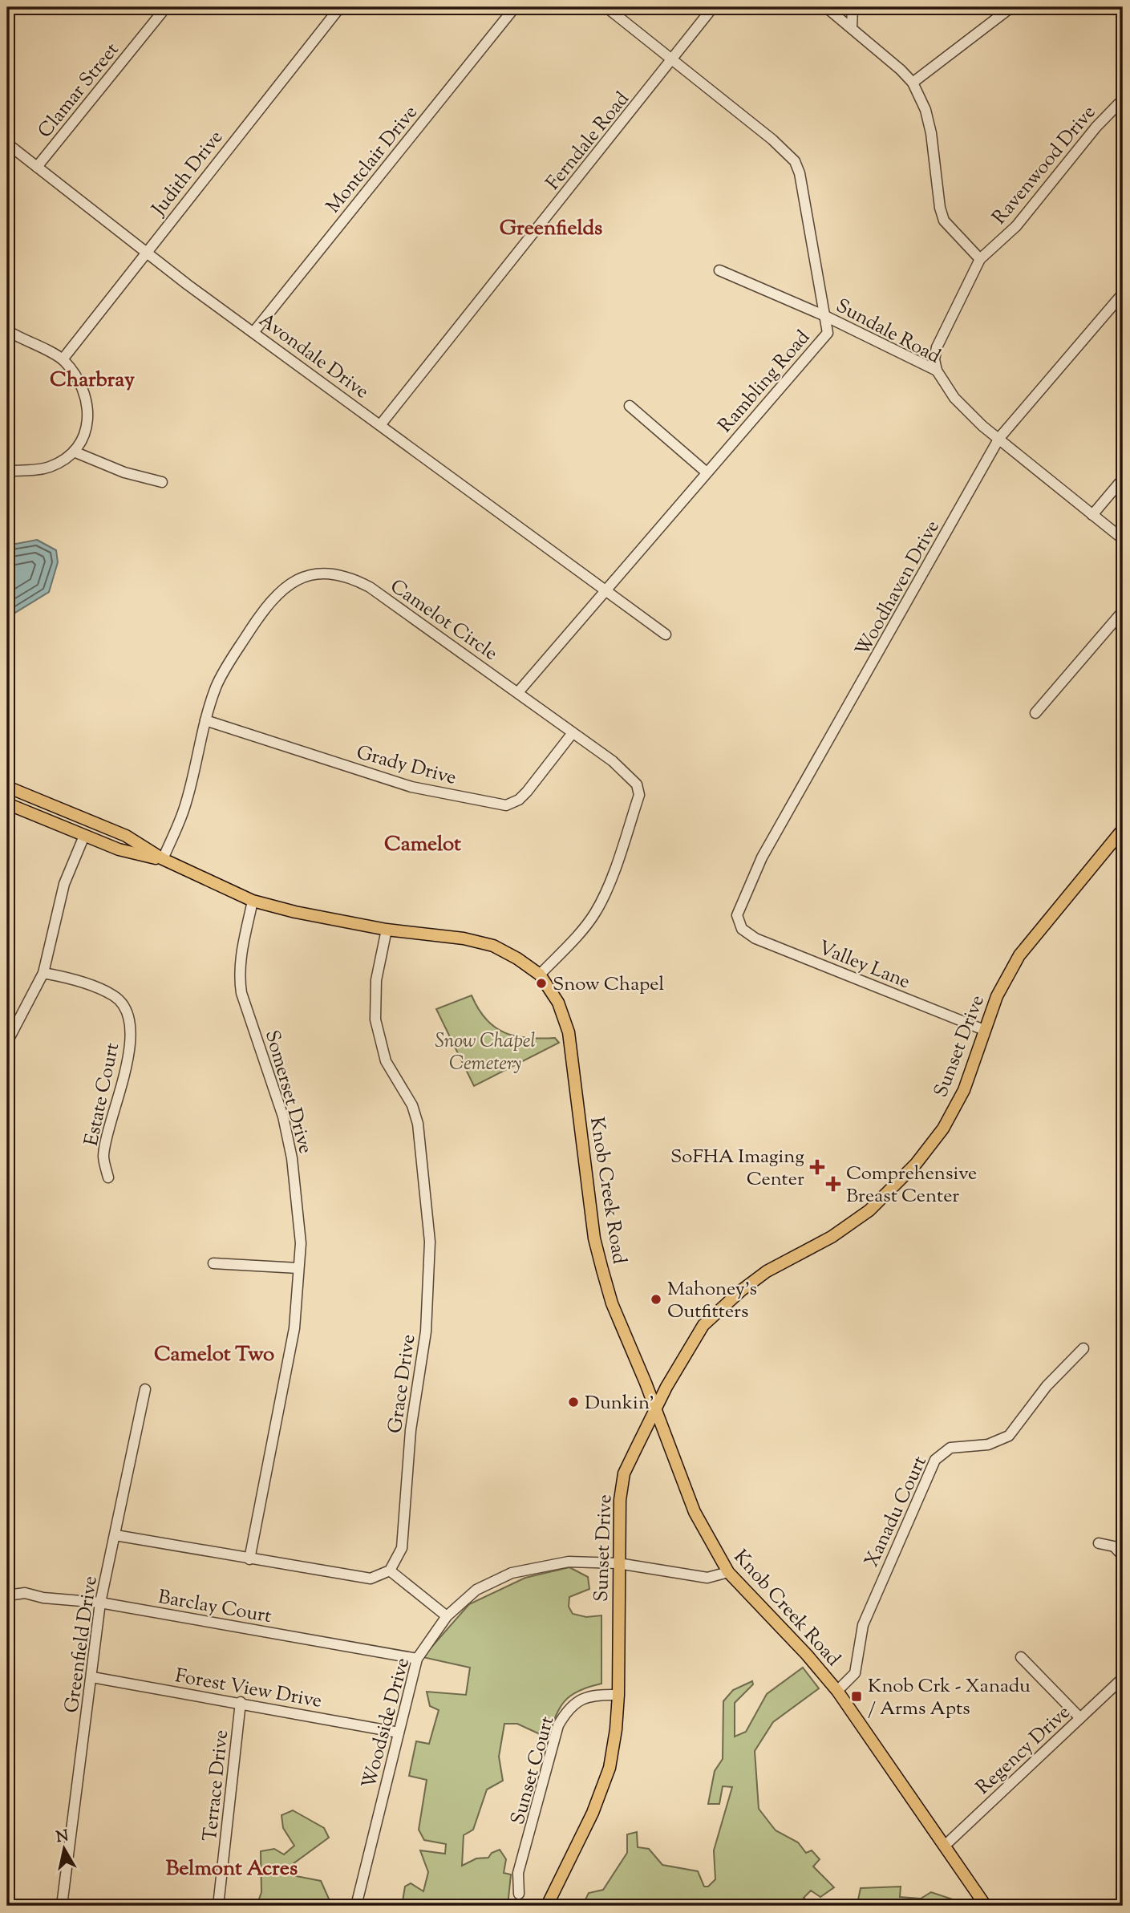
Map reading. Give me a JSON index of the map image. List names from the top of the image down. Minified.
{"streets":{"main road":["Sunset Drive","Knob Creek Road"],"street":["Clamar Street","Ferndale Road","Montclair Drive","Ravenwood Drive","Judith Drive","Sundale Road","Avondale Drive","Rambling Road","Woodhaven Drive","Camelot Circle","Grady Drive","Valley Lane","Somerset Drive","Estate Court","Grace Drive","Xanadu Court","Barclay Court","Greenfield Drive","Forest View Drive","Woodside Drive","Regency Drive","Sunset Court","Terrace Drive"]},"crossings":[["Clamar Street","Avondale Drive"],["Ferndale Road","Avondale Drive"],["Ferndale Road","Rambling Road"],["Montclair Drive","Avondale Drive"],["Ravenwood Drive","Sundale Road"],["Judith Drive","Avondale Drive"],["Sundale Road","Rambling Road"],["Sundale Road","Woodhaven Drive"],["Avondale Drive","Rambling Road"],["Rambling Road","Camelot Circle"],["Woodhaven Drive","Valley Lane"],["Camelot Circle","Grady Drive"],["Camelot Circle","Knob Creek Road"],["Valley Lane","Sunset Drive"],["Sunset Drive","Knob Creek Road"],["Sunset Drive","Woodside Drive"],["Sunset Drive","Sunset Court"],["Somerset Drive","Knob Creek Road"],["Knob Creek Road","Grace Drive"],["Knob Creek Road","Xanadu Court"],["Knob Creek Road","Woodside Drive"],["Knob Creek Road","Regency Drive"],["Barclay Court","Greenfield Drive"],["Barclay Court","Woodside Drive"],["Greenfield Drive","Forest View Drive"],["Forest View Drive","Woodside Drive"],["Forest View Drive","Terrace Drive"]],"districts":["Greenfields","Charbray","Camelot","Camelot Two","Belmont Acres"],"parks":["Snow Chapel Cemetery"],"places":{"other":["Snow Chapel","Mahoney's Outfitters","Dunkin'"],"health":["SoFHA Imaging Center","Comprehensive Breast Center"],"transit":["Knob Crk - Xanadu / Arms Apts"]},"north":"top"}
